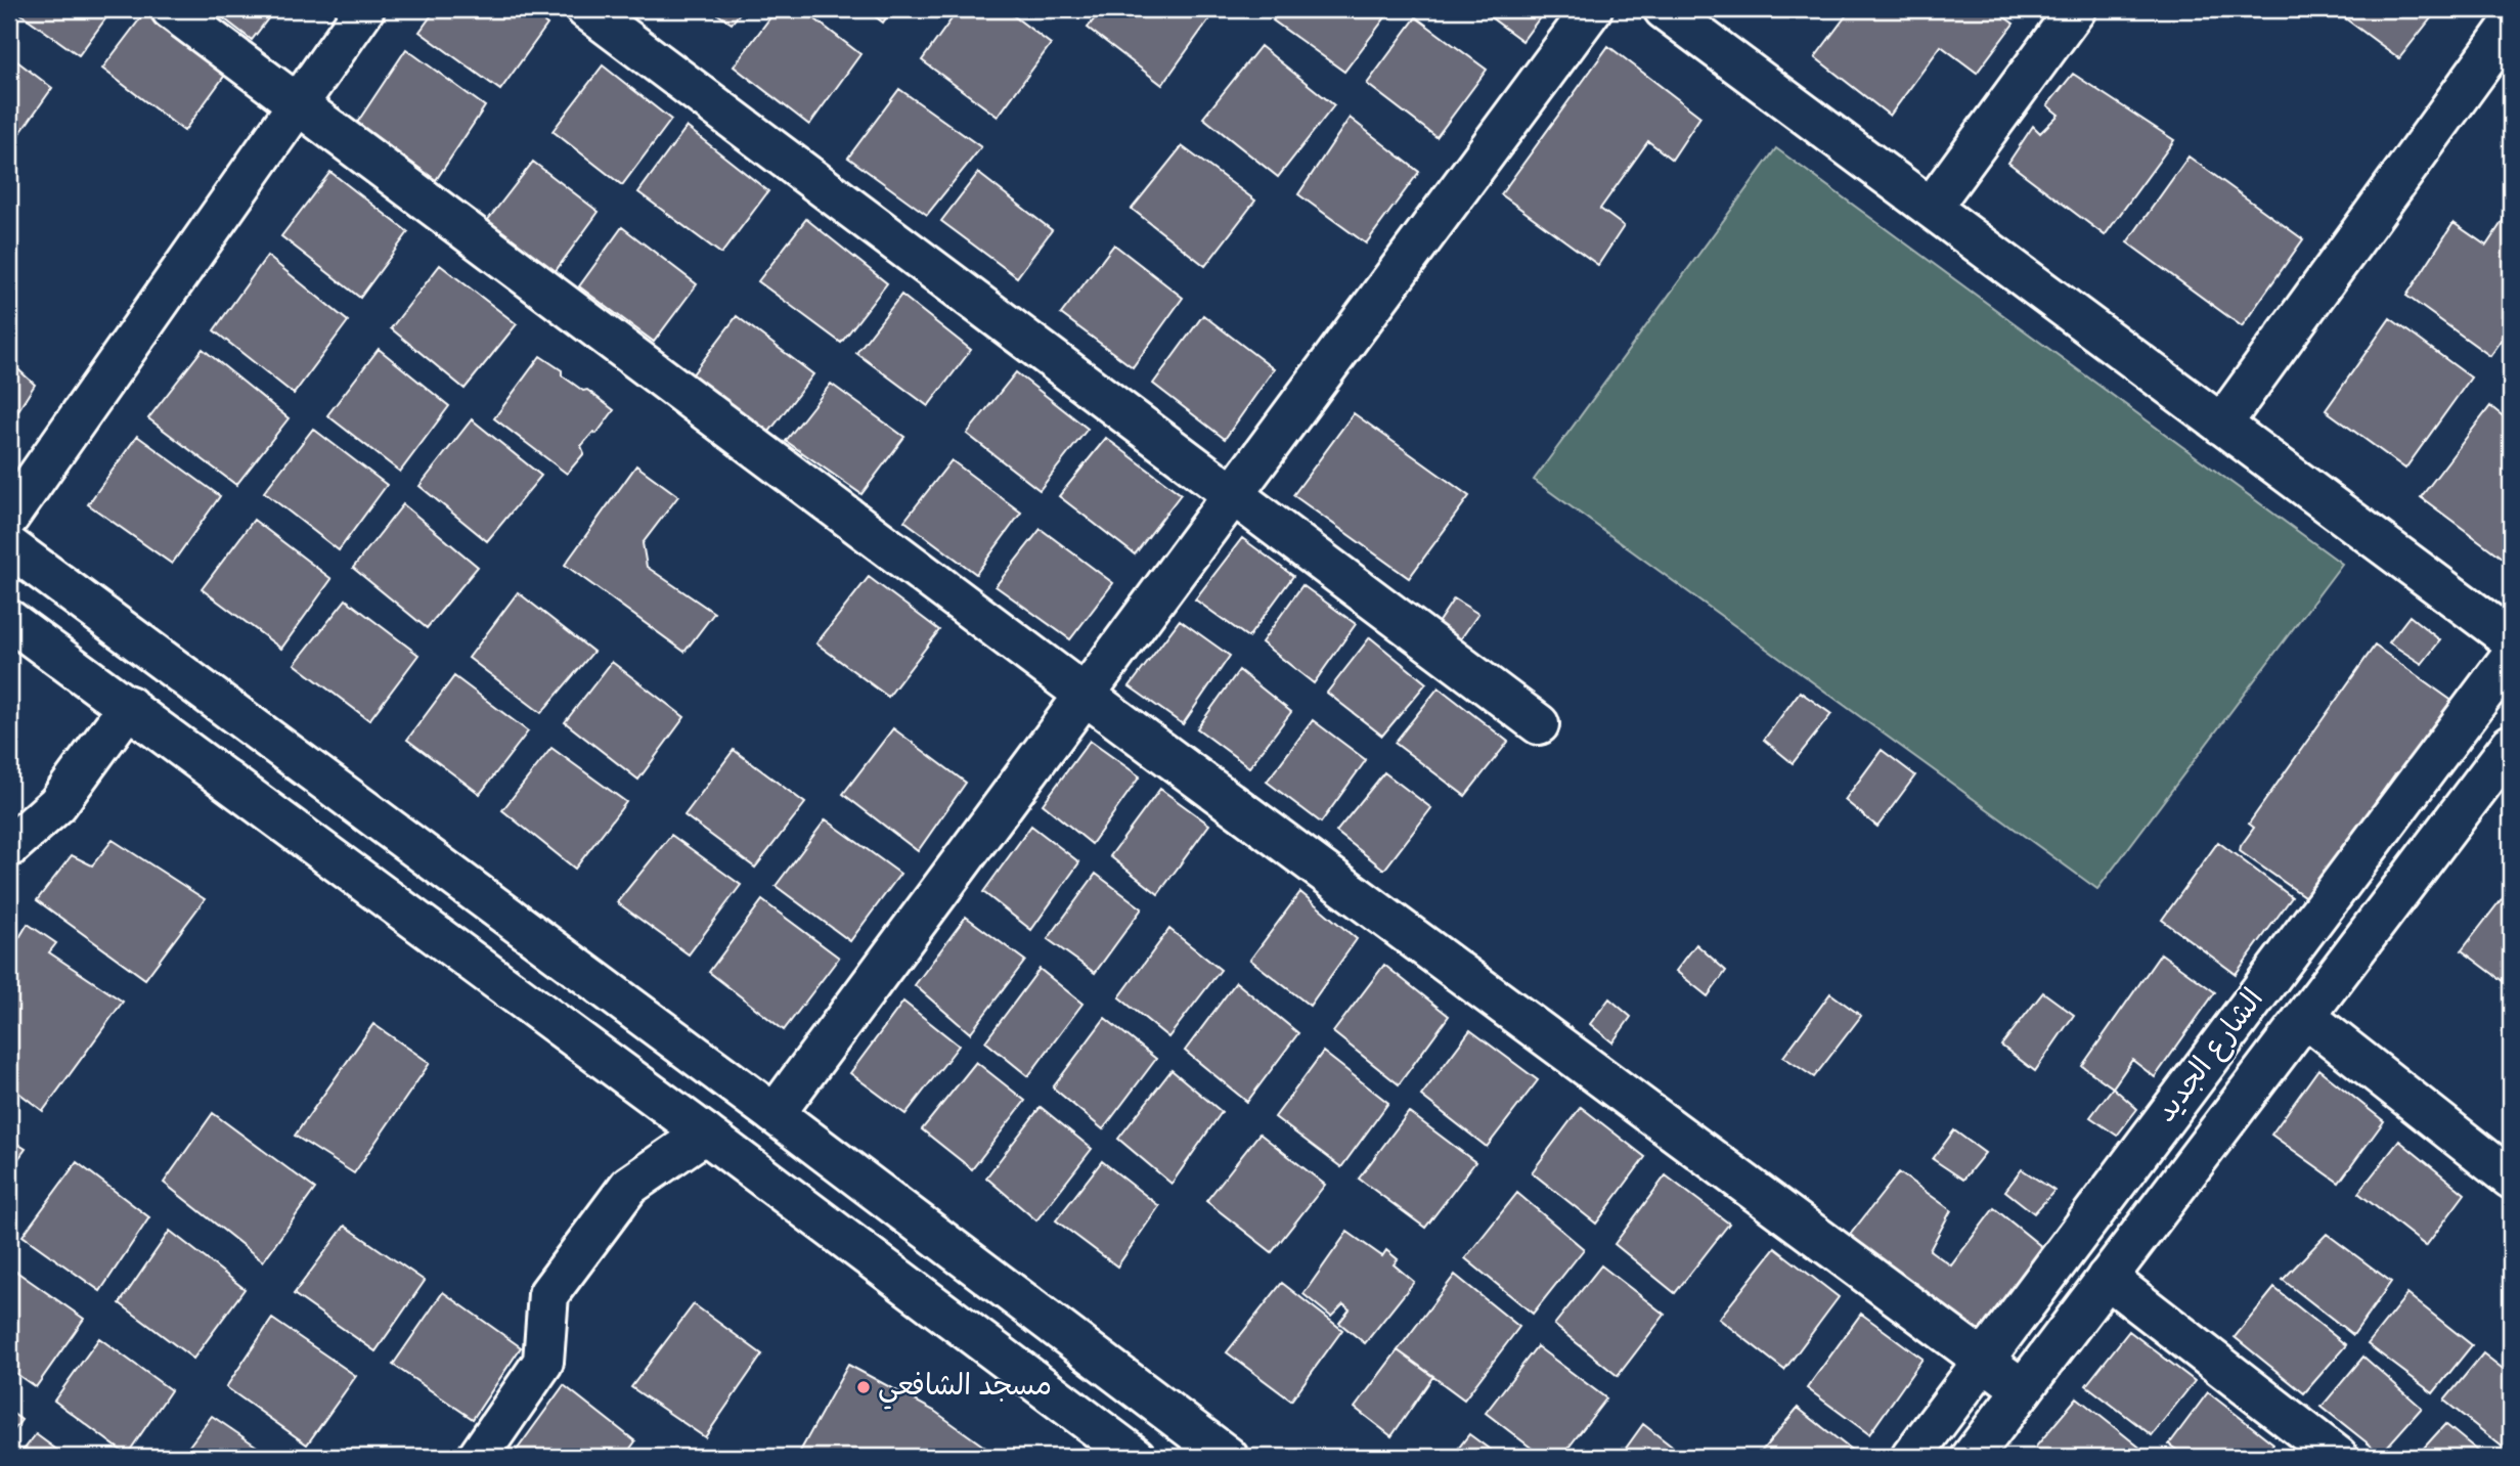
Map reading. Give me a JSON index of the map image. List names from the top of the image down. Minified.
{"streets":{"street":["الشارع الجديد"]},"places":["مسجد الشافعي"]}
